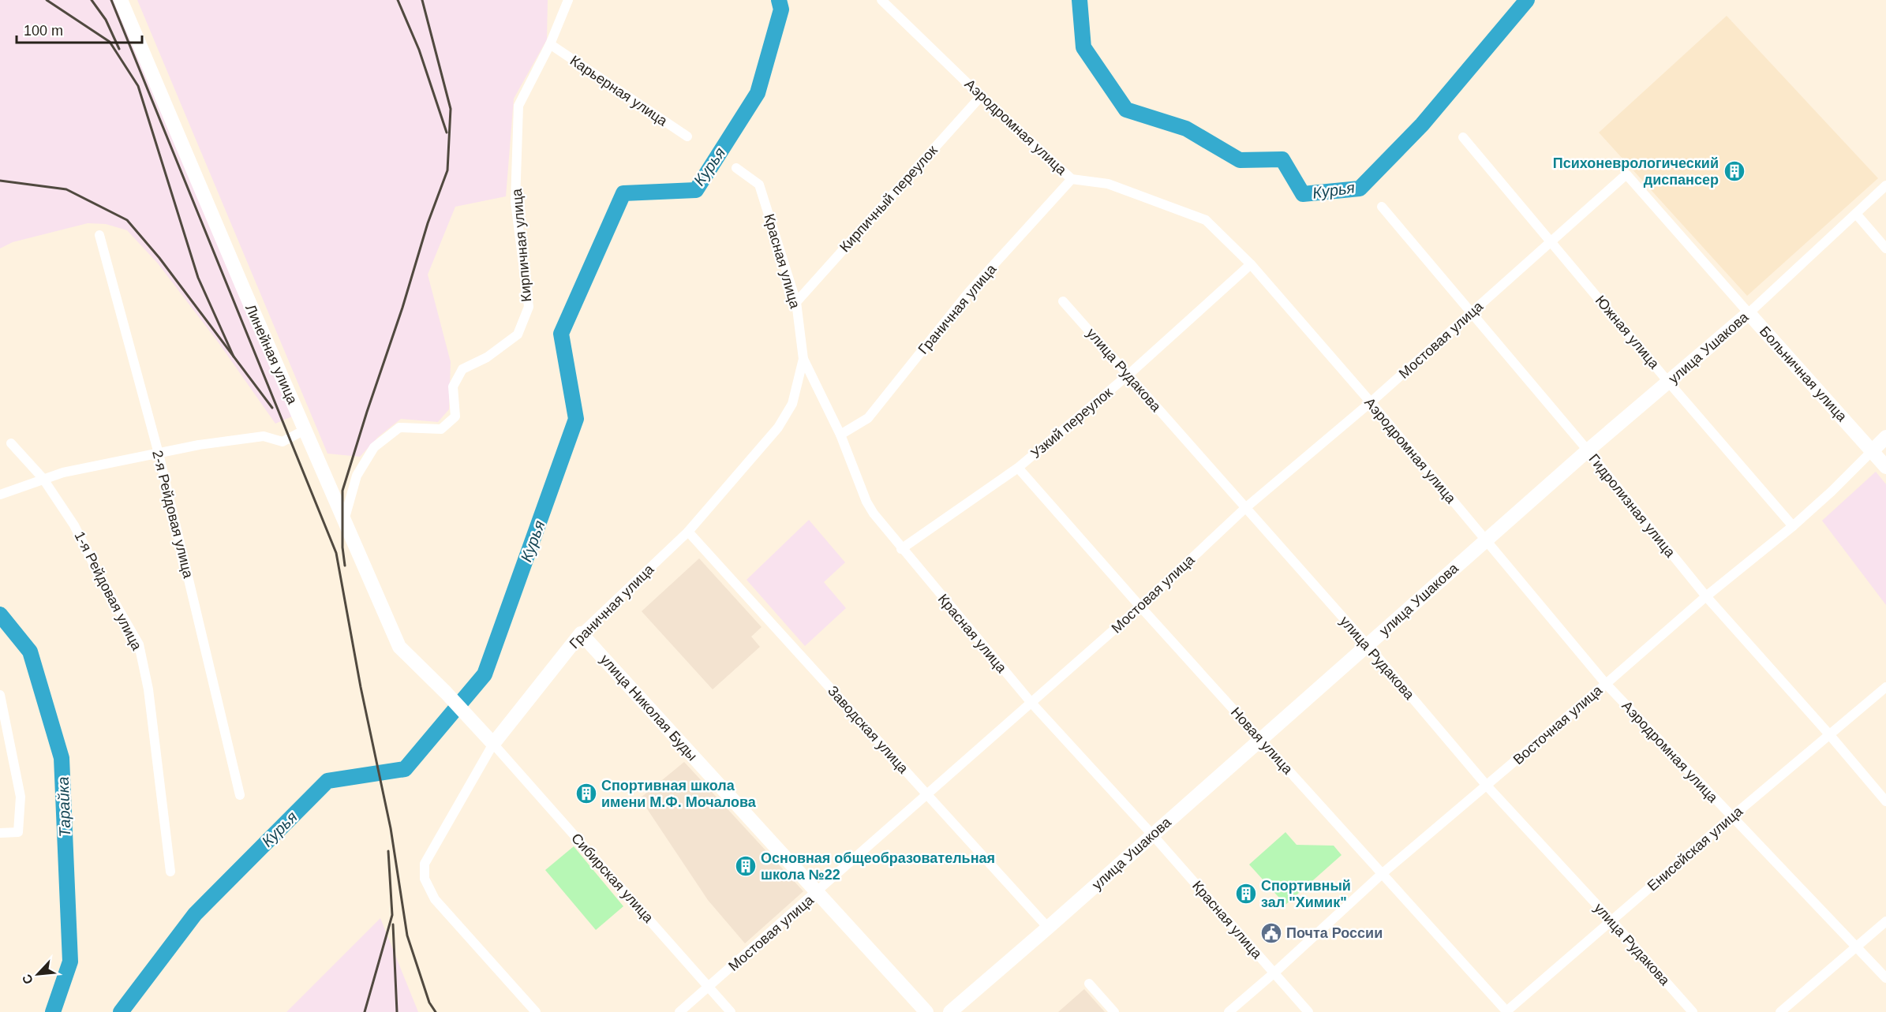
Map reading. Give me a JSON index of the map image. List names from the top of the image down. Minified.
{"streets":{"street":["Карьерная улица","Аэродромная улица","Кирпичный переулок","Кирпичная улица","Красная улица","Граничная улица","Южная улица","Мостовая улица","улица Ушакова","Линейная улица","улица Рудакова","Больничная улица","Узкий переулок","Гидролизная улица","2-я Рейдовая улица","1-я Рейдовая улица","улица Николая Буды","Восточная улица","Заводская улица","Новая улица","Енисейская улица","Сибирская улица"]},"crossings":[["Карьерная улица","Кирпичная улица"],["Аэродромная улица","Кирпичный переулок"],["Аэродромная улица","Граничная улица"],["Аэродромная улица","Мостовая улица"],["Аэродромная улица","улица Ушакова"],["Аэродромная улица","Узкий переулок"],["Аэродромная улица","Восточная улица"],["Аэродромная улица","Енисейская улица"],["Кирпичный переулок","Красная улица"],["Кирпичная улица","Линейная улица"],["Красная улица","Граничная улица"],["Красная улица","Мостовая улица"],["Красная улица","улица Ушакова"],["Красная улица","Узкий переулок"],["Красная улица","Восточная улица"],["Граничная улица","Линейная улица"],["Граничная улица","улица Николая Буды"],["Граничная улица","Заводская улица"],["Граничная улица","Сибирская улица"],["Южная улица","Мостовая улица"],["Южная улица","улица Ушакова"],["Южная улица","Восточная улица"],["Мостовая улица","улица Рудакова"],["Мостовая улица","Больничная улица"],["Мостовая улица","Гидролизная улица"],["Мостовая улица","улица Николая Буды"],["Мостовая улица","Заводская улица"],["Мостовая улица","Новая улица"],["Мостовая улица","Сибирская улица"],["улица Ушакова","улица Рудакова"],["улица Ушакова","Больничная улица"],["улица Ушакова","Гидролизная улица"],["улица Ушакова","Заводская улица"],["улица Ушакова","Новая улица"],["Линейная улица","Сибирская улица"],["улица Рудакова","Узкий переулок"],["улица Рудакова","Восточная улица"],["улица Рудакова","Енисейская улица"],["Больничная улица","Восточная улица"],["Узкий переулок","Новая улица"],["Гидролизная улица","Восточная улица"],["Гидролизная улица","Енисейская улица"],["Восточная улица","Новая улица"],["Новая улица","Енисейская улица"]],"water":["Курья","Тарайка"],"places":{"building":["Психоневрологический диспансер","Спортивная школа имени М.Ф. Мочалова","Основная общеобразовательная школа №22","Спортивный зал \"Химик\""],"public building":["Почта России"]},"scale_bar":"100 m","north":"bottom left"}
